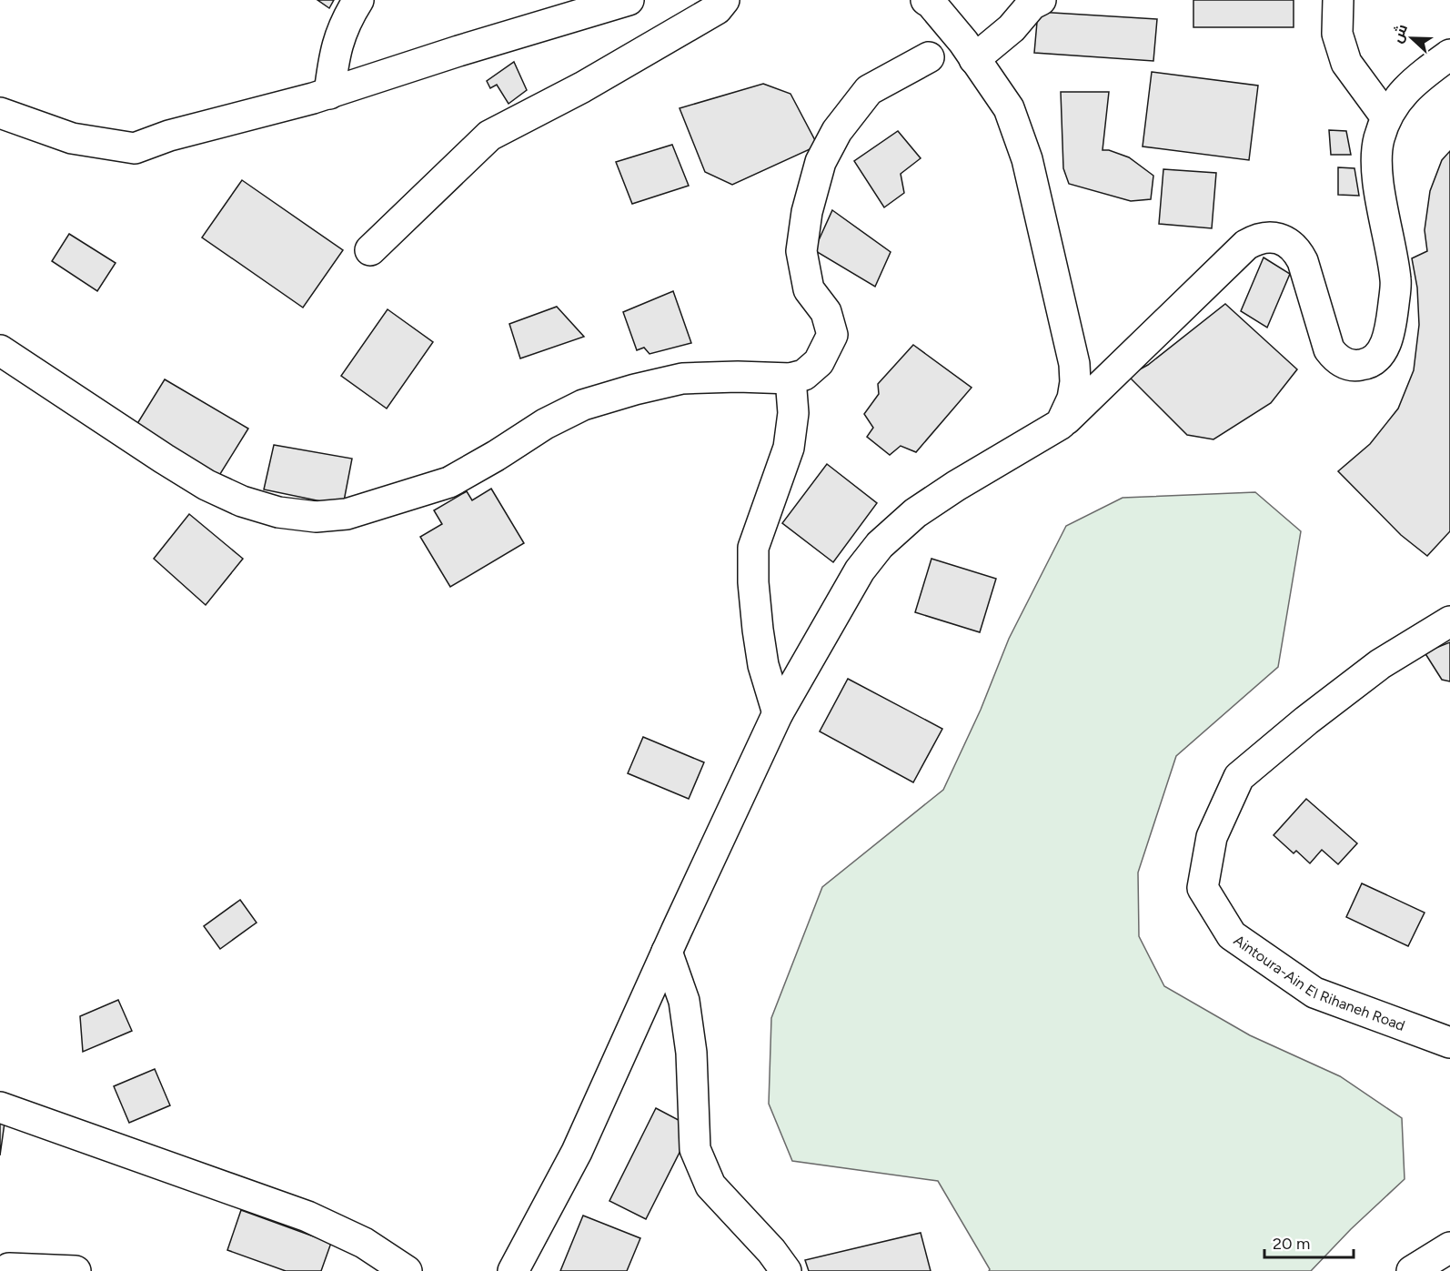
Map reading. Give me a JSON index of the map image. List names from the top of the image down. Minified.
{"streets":{"street":["Aintoura-Ain El Rihaneh Road"]},"scale_bar":"20 m","north":"left"}
